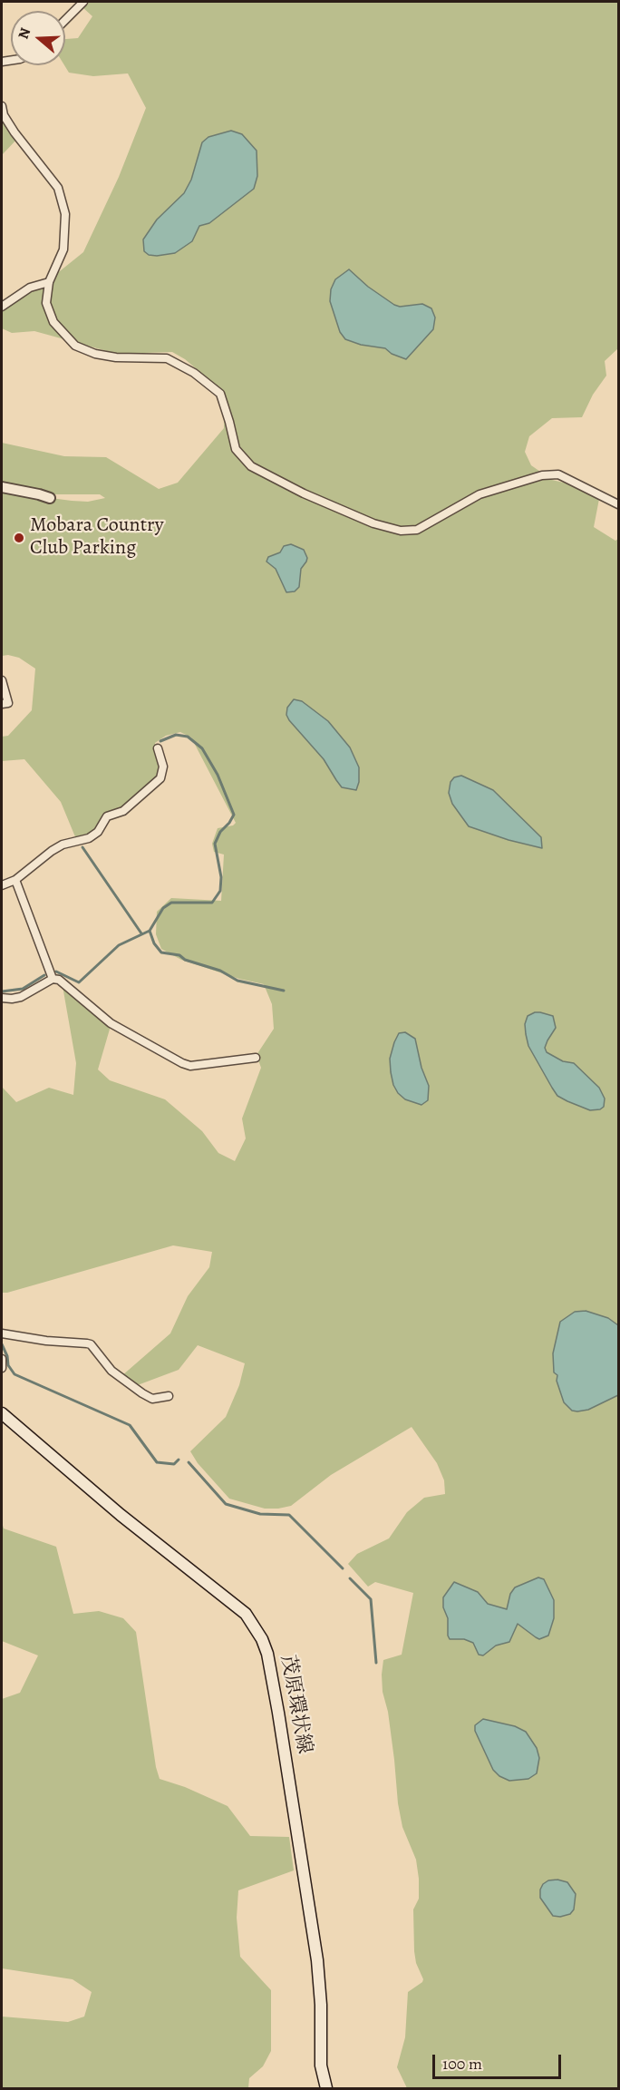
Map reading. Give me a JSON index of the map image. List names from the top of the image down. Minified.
{"streets":{"main road":["茂原環状線"]},"places":["Mobara Country Club Parking"],"scale_bar":"100 m","north":"left"}
